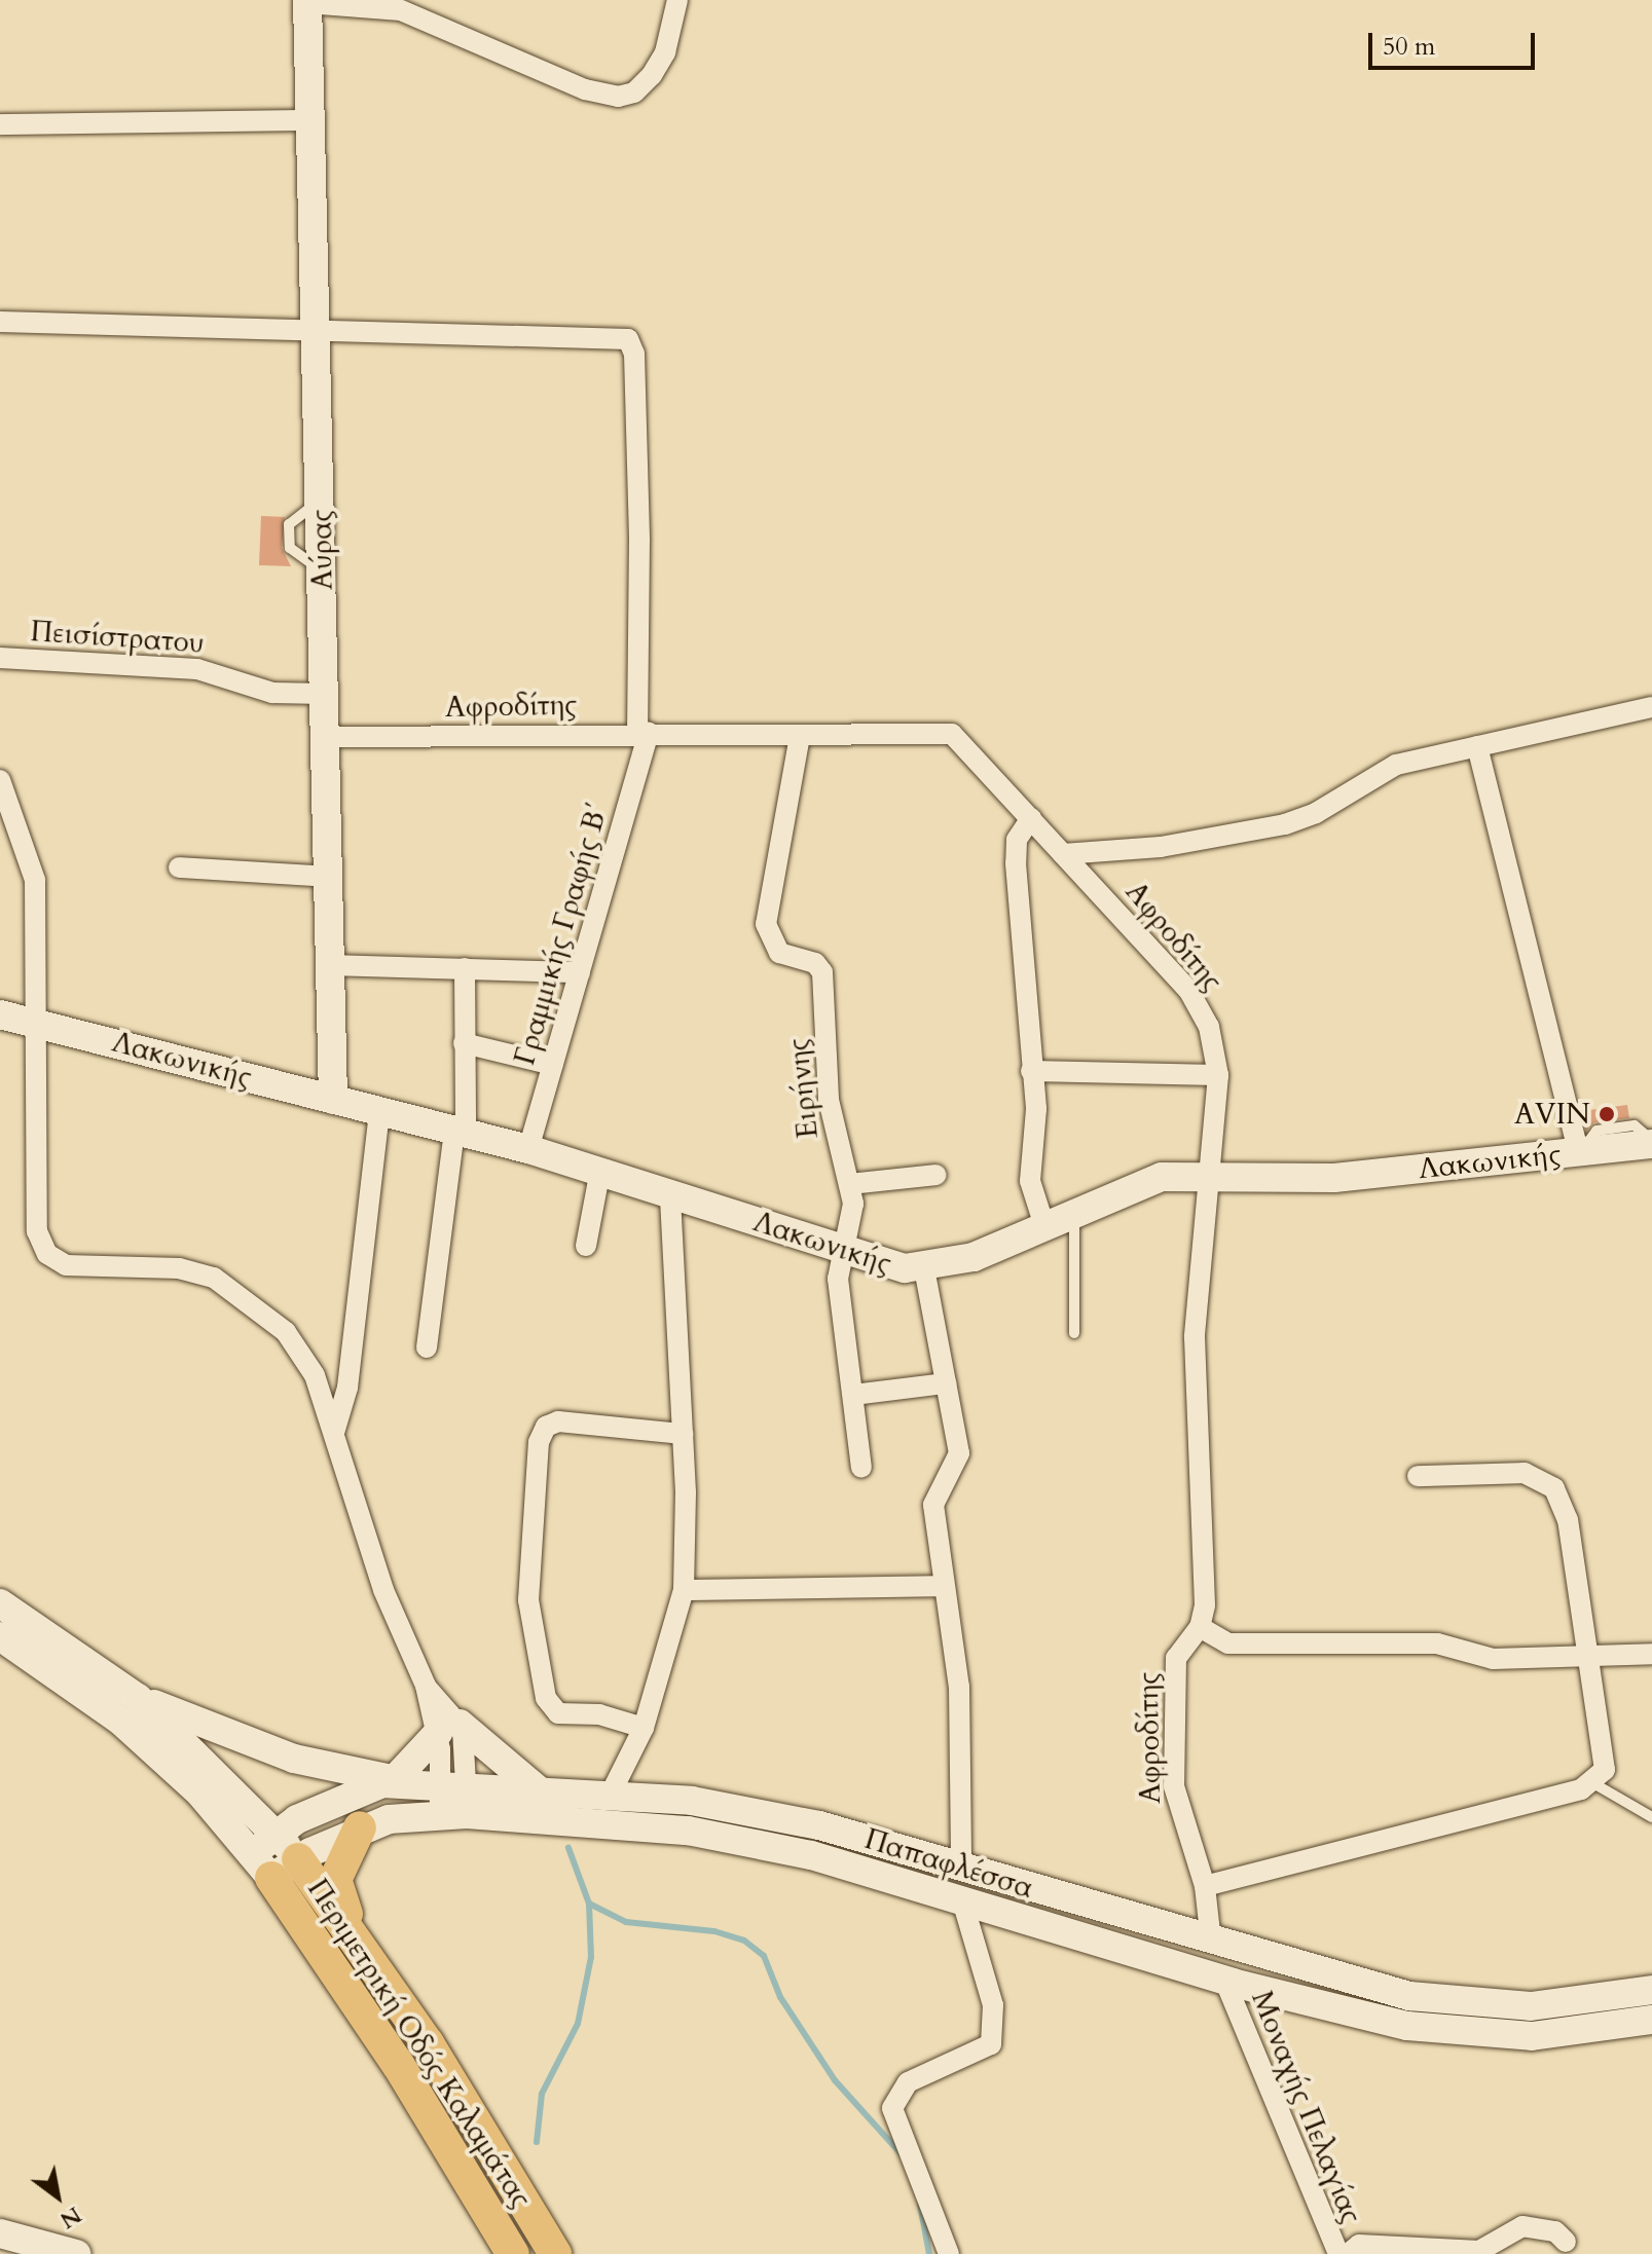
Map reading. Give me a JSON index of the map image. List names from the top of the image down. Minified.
{"streets":{"main road":["Αύρας","Λακωνικής","Παπαφλέσσα","Περιμετρική Οδός Καλαμάτας"],"street":["Πεισίστρατου","Αφροδίτης","Γραμμικής Γραφής Β΄","Ειρήνης","Μοναχής Πελαγίας"]},"crossings":[["Αύρας","Πεισίστρατου"],["Αύρας","Αφροδίτης"],["Αύρας","Γραμμικής Γραφής Β΄"],["Αύρας","Λακωνικής"],["Αφροδίτης","Γραμμικής Γραφής Β΄"],["Αφροδίτης","Λακωνικής"],["Αφροδίτης","Ειρήνης"],["Αφροδίτης","Παπαφλέσσα"],["Γραμμικής Γραφής Β΄","Λακωνικής"],["Λακωνικής","Ειρήνης"],["Παπαφλέσσα","Περιμετρική Οδός Καλαμάτας"],["Παπαφλέσσα","Μοναχής Πελαγίας"]],"places":["AVIN"],"scale_bar":"50 m","north":"bottom right"}
